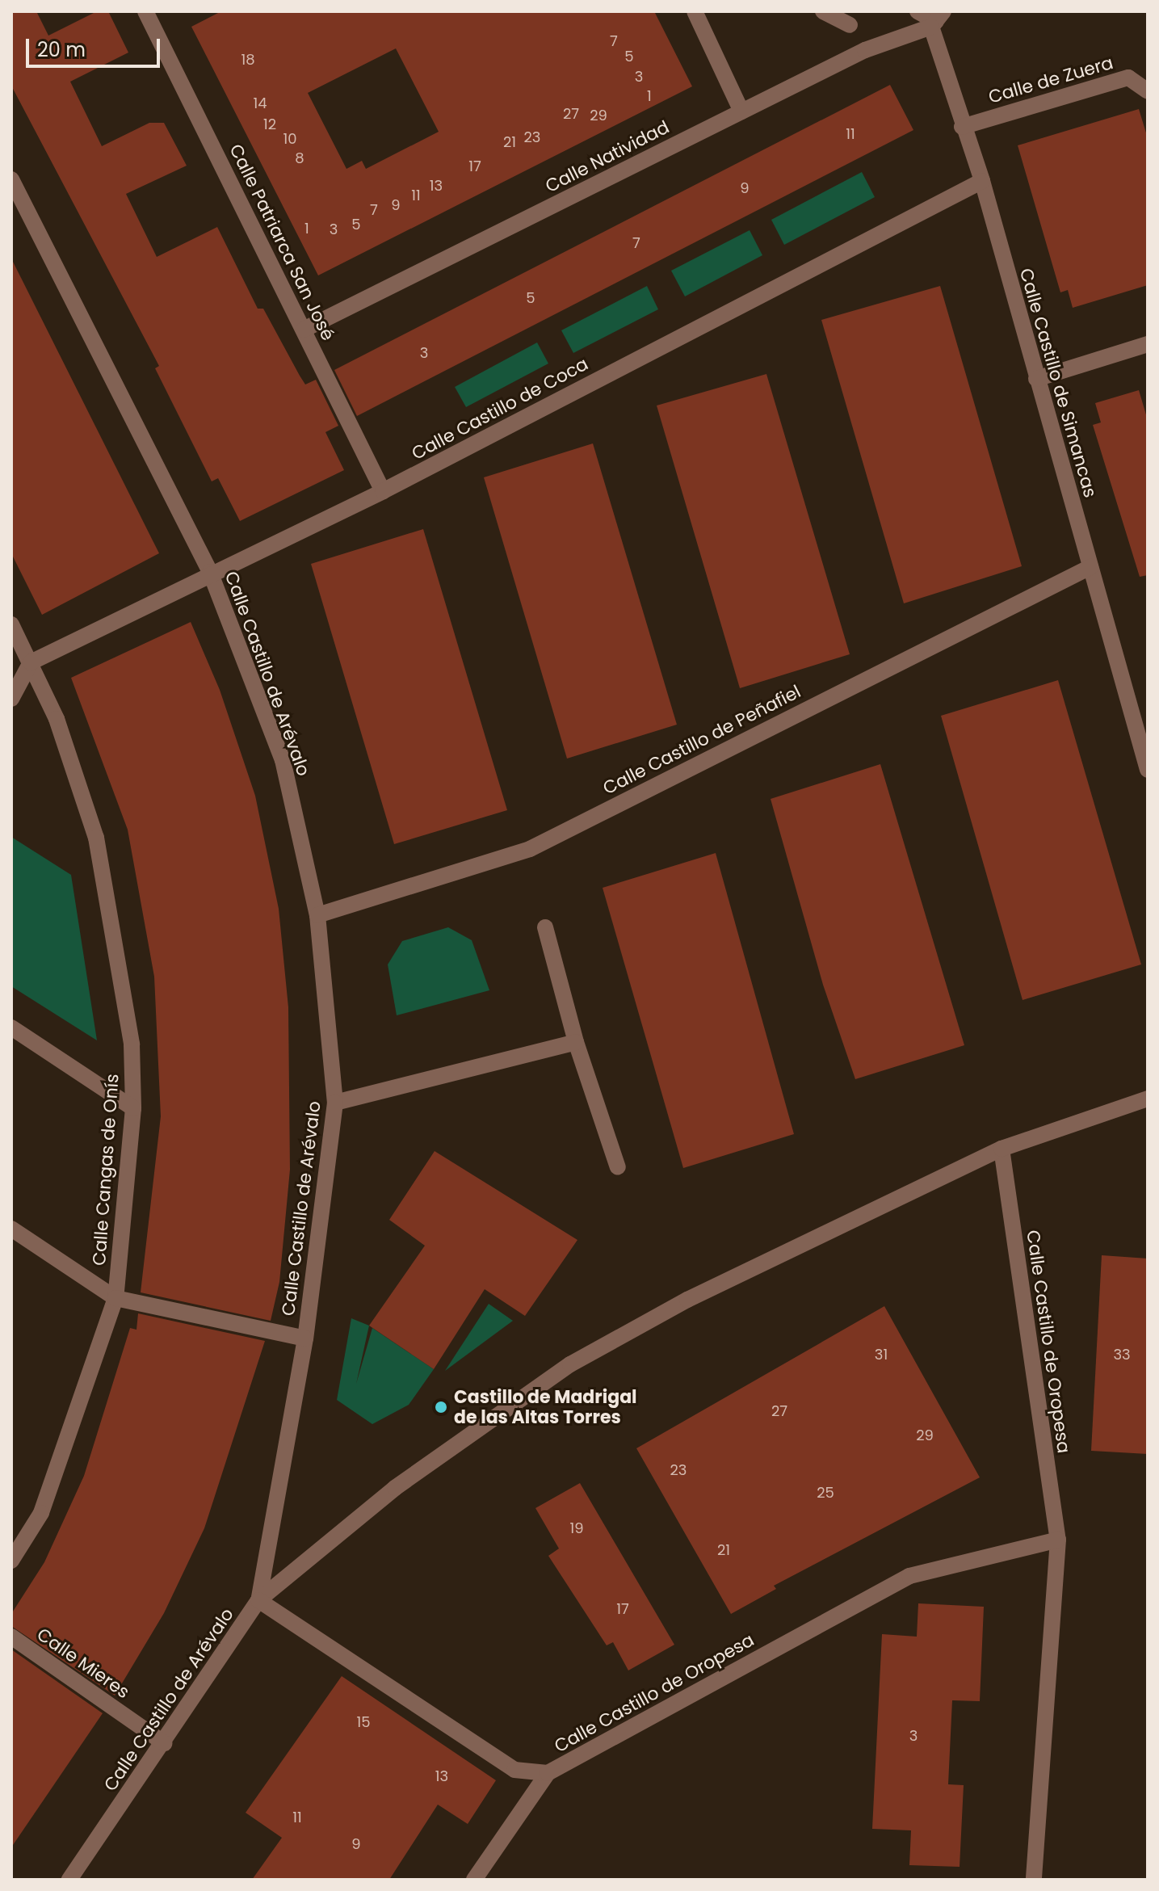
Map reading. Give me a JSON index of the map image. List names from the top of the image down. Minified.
{"streets":{"street":["Calle de Zuera","Calle Natividad","Calle Patriarca San José","Calle Castillo de Simancas","Calle Castillo de Coca","Calle Castillo de Arévalo","Calle Castillo de Peñafiel","Calle Cangas de Onís","Calle Castillo de Oropesa","Calle Mieres"]},"crossings":[["Calle de Zuera","Calle Castillo de Simancas"],["Calle Natividad","Calle Patriarca San José"],["Calle Natividad","Calle Castillo de Simancas"],["Calle Patriarca San José","Calle Castillo de Coca"],["Calle Castillo de Simancas","Calle Castillo de Coca"],["Calle Castillo de Simancas","Calle Castillo de Peñafiel"],["Calle Castillo de Coca","Calle Castillo de Arévalo"],["Calle Castillo de Coca","Calle Cangas de Onís"],["Calle Castillo de Arévalo","Calle Castillo de Peñafiel"],["Calle Castillo de Arévalo","Calle Cangas de Onís"],["Calle Castillo de Arévalo","Calle Castillo de Oropesa"],["Calle Castillo de Arévalo","Calle Mieres"]],"places":["Castillo de Madrigal de las Altas Torres"],"house_numbers":["7","5","18","3","1","14","27","29","12","11","23","10","21","8","17","13","9","11","9","7","5","1","3","7","5","3","31","33","27","29","23","25","19","21","17","15","3","13","11","9"],"scale_bar":"20 m"}
